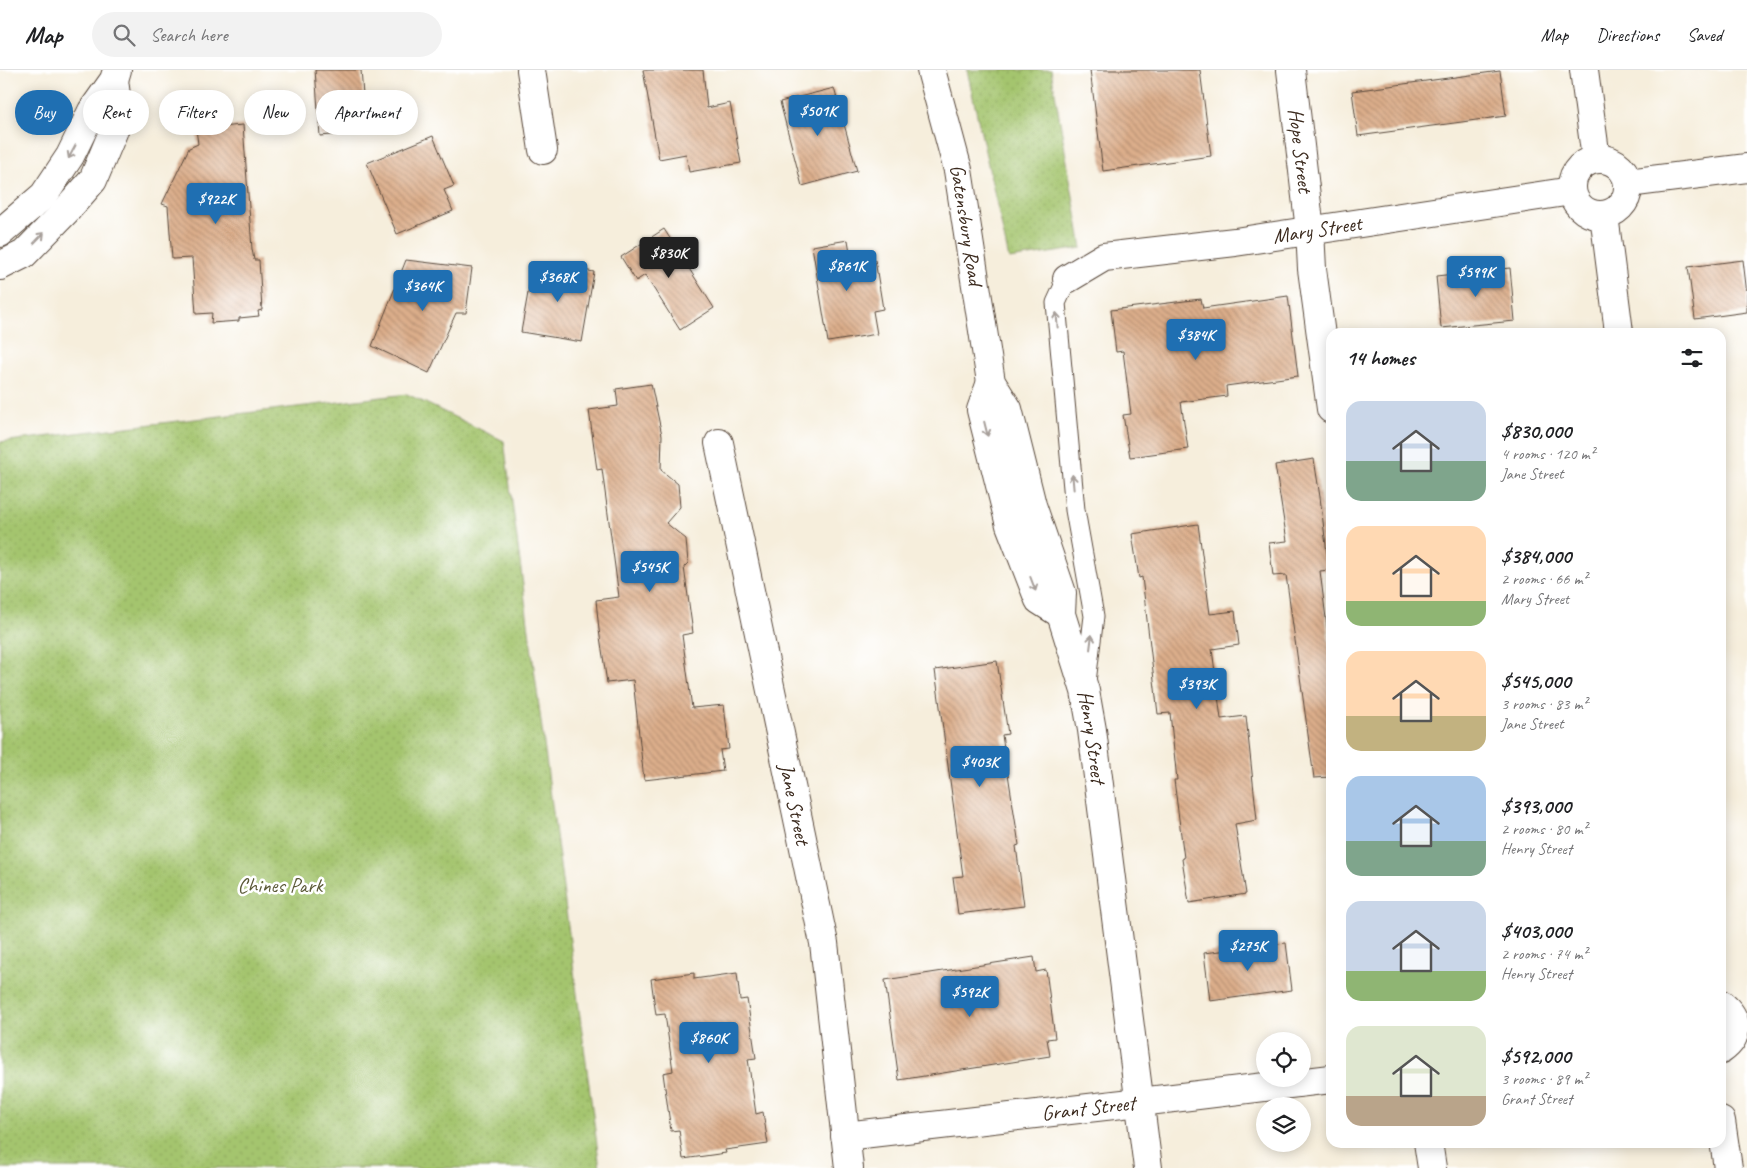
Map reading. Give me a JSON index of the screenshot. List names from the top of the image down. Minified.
{"streets":{"street":["Hope Street","Gatensbury Road","Mary Street","Henry Street","Jane Street","Grant Street"]},"crossings":[["Hope Street","Mary Street"],["Gatensbury Road","Henry Street"],["Mary Street","Henry Street"],["Henry Street","Grant Street"],["Jane Street","Grant Street"]],"one_way":["Henry Street"],"parks":["Chines Park"],"page":{"header":"Map","search":"Search here","nav":["Map","Directions","Saved"],"chip":["Buy","Rent","Filters","New","Apartment"],"price":["$501K","$922K","$830K","$861K","$599K","$368K","$364K","$384K","$545K","$393K","$403K","$275K","$592K","$860K"],"heading":"14 homes","list":[{"name":"$830,000","note":"4 rooms · 120 m² · Jane Street"},{"name":"$384,000","note":"2 rooms · 66 m² · Mary Street"},{"name":"$545,000","note":"3 rooms · 83 m² · Jane Street"},{"name":"$393,000","note":"2 rooms · 80 m² · Henry Street"},{"name":"$403,000","note":"2 rooms · 74 m² · Henry Street"},{"name":"$592,000","note":"3 rooms · 89 m² · Grant Street"}]}}
